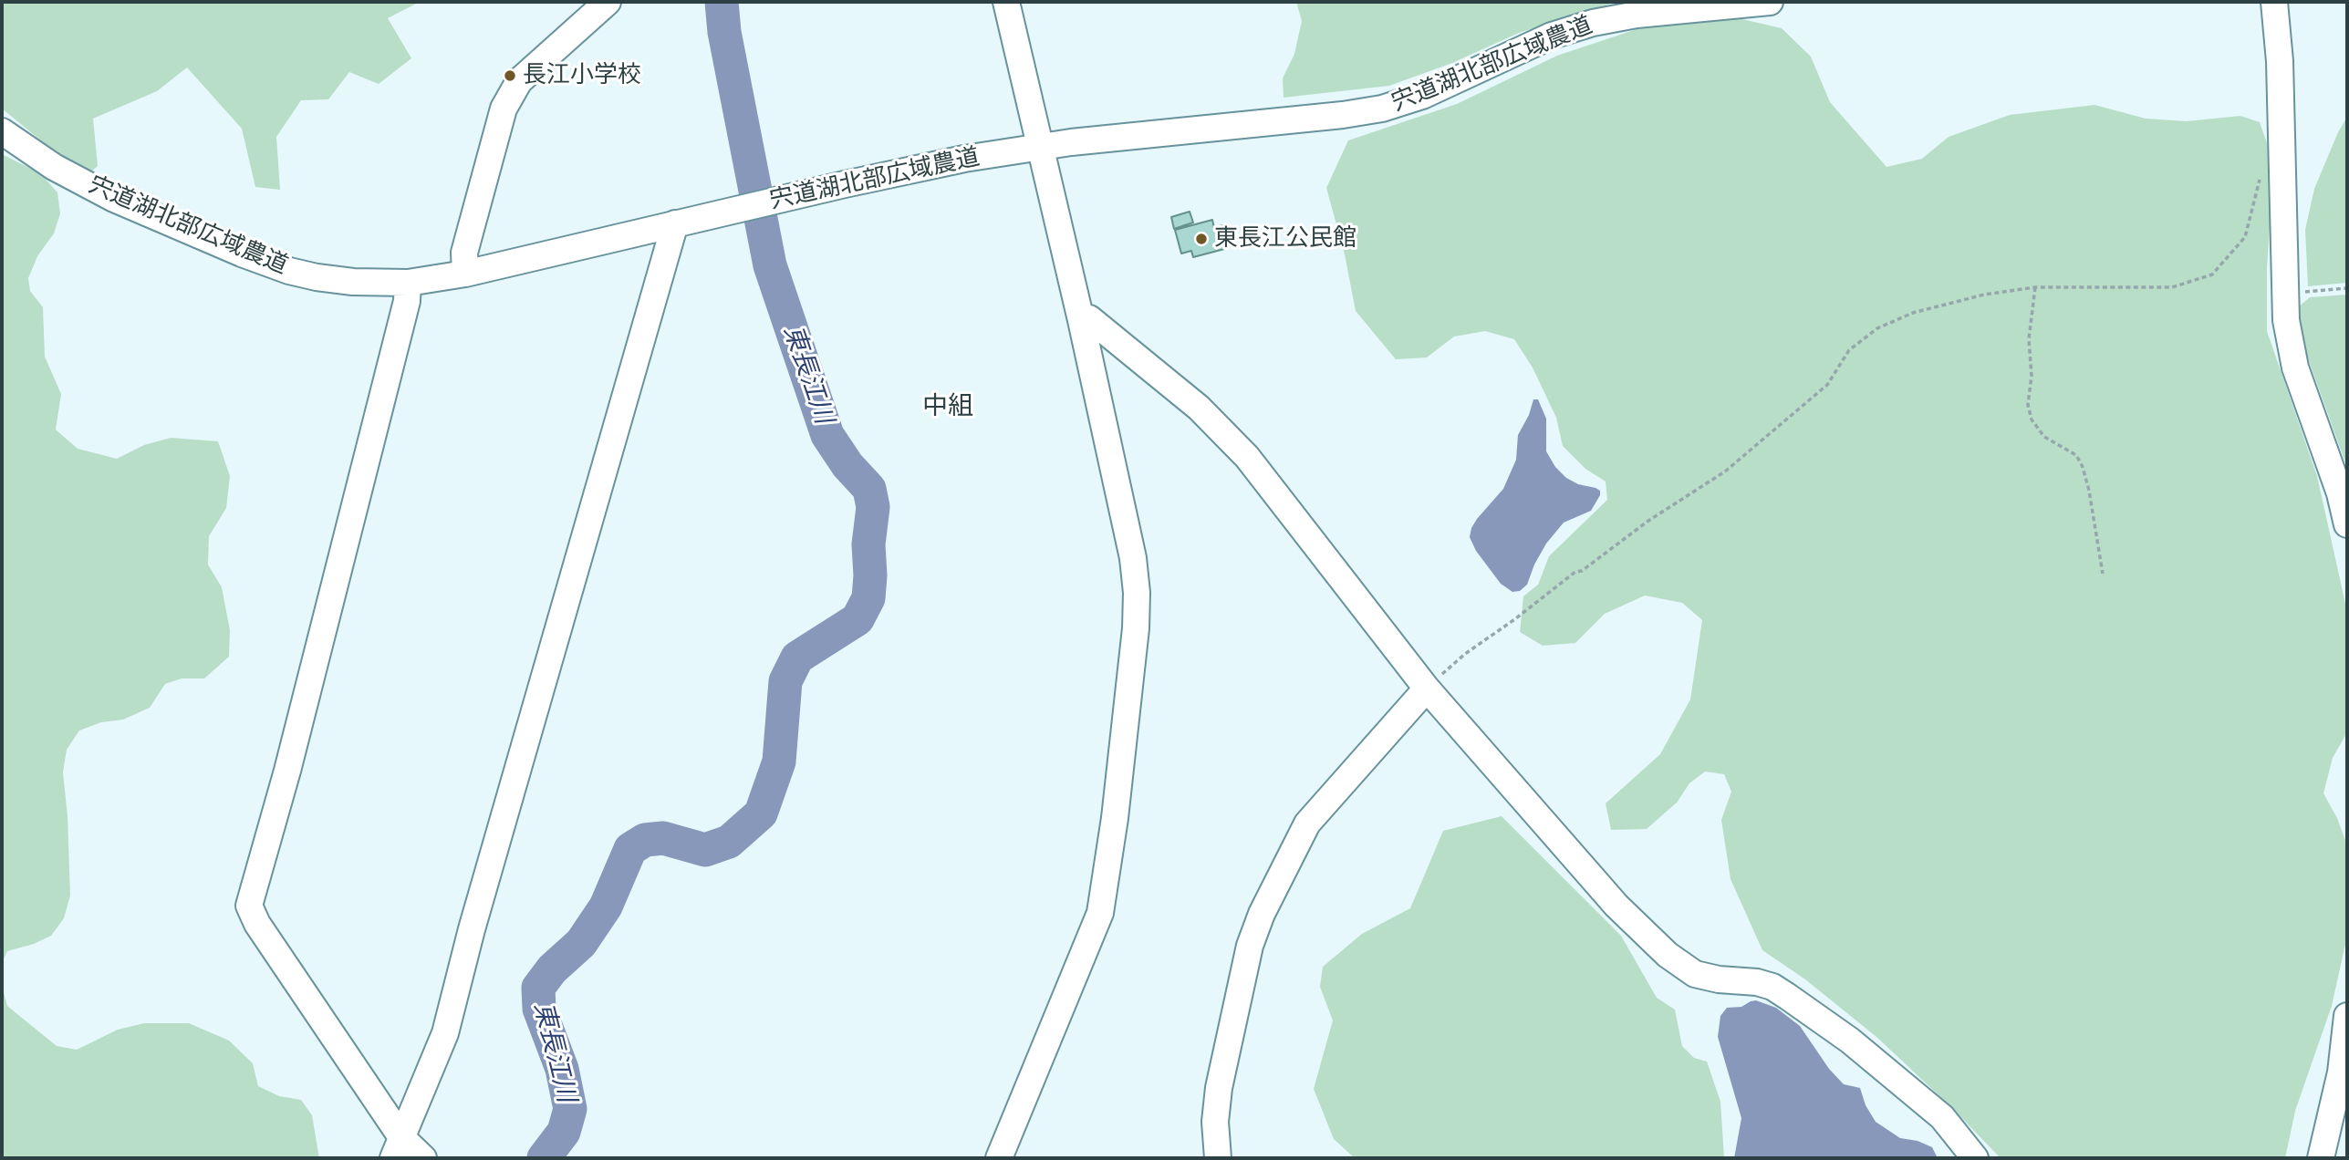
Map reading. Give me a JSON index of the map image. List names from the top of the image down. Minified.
{"streets":{"street":["宍道湖北部広域農道"]},"districts":["中組"],"water":["東長江川"],"places":["長江小学校","東長江公民館"]}
